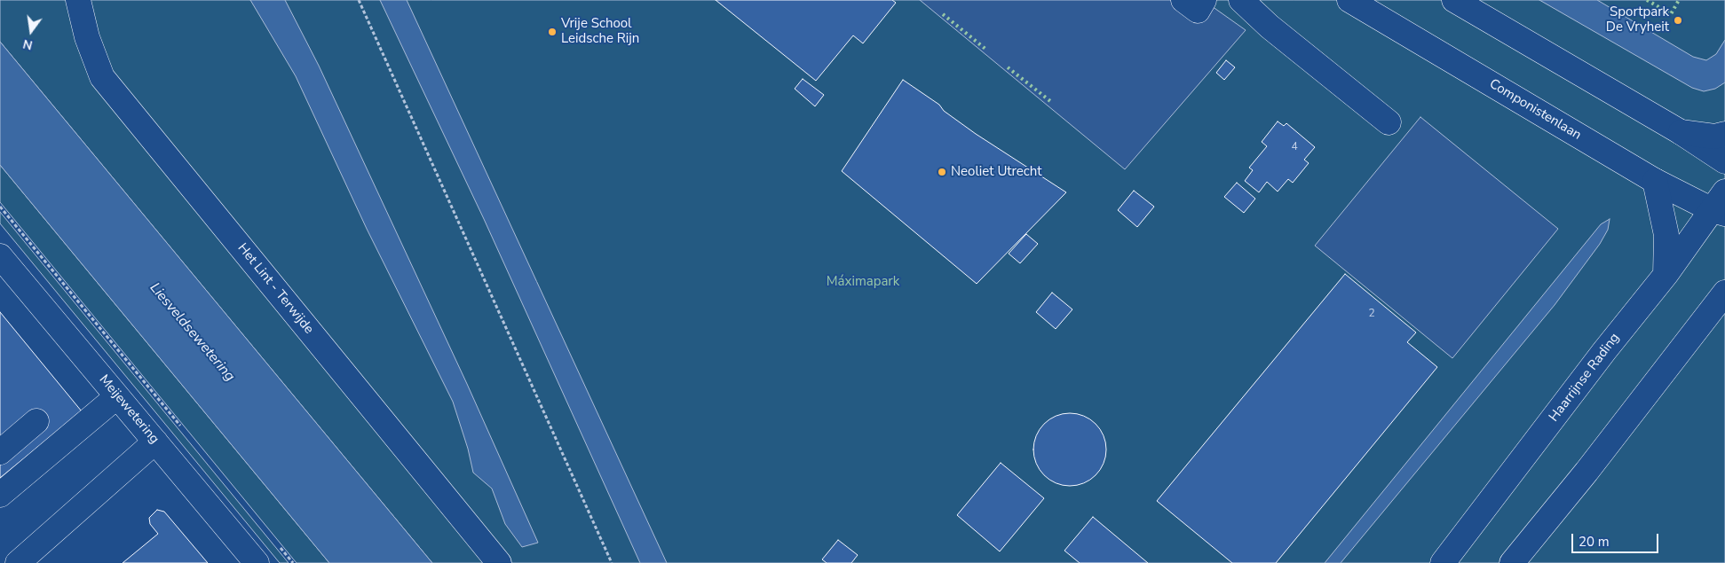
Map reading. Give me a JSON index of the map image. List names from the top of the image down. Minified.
{"streets":{"street":["Componistenlaan","Het Lint - Terwijde","Haarrijnse Rading","Meijewetering"]},"crossings":[["Componistenlaan","Haarrijnse Rading"]],"water":["Liesveldsewetering"],"parks":["Máximapark"],"places":["Sportpark De Vryheit","Vrije School Leidsche Rijn","Neoliet Utrecht"],"house_numbers":["4","2"],"scale_bar":"20 m","north":"bottom"}
